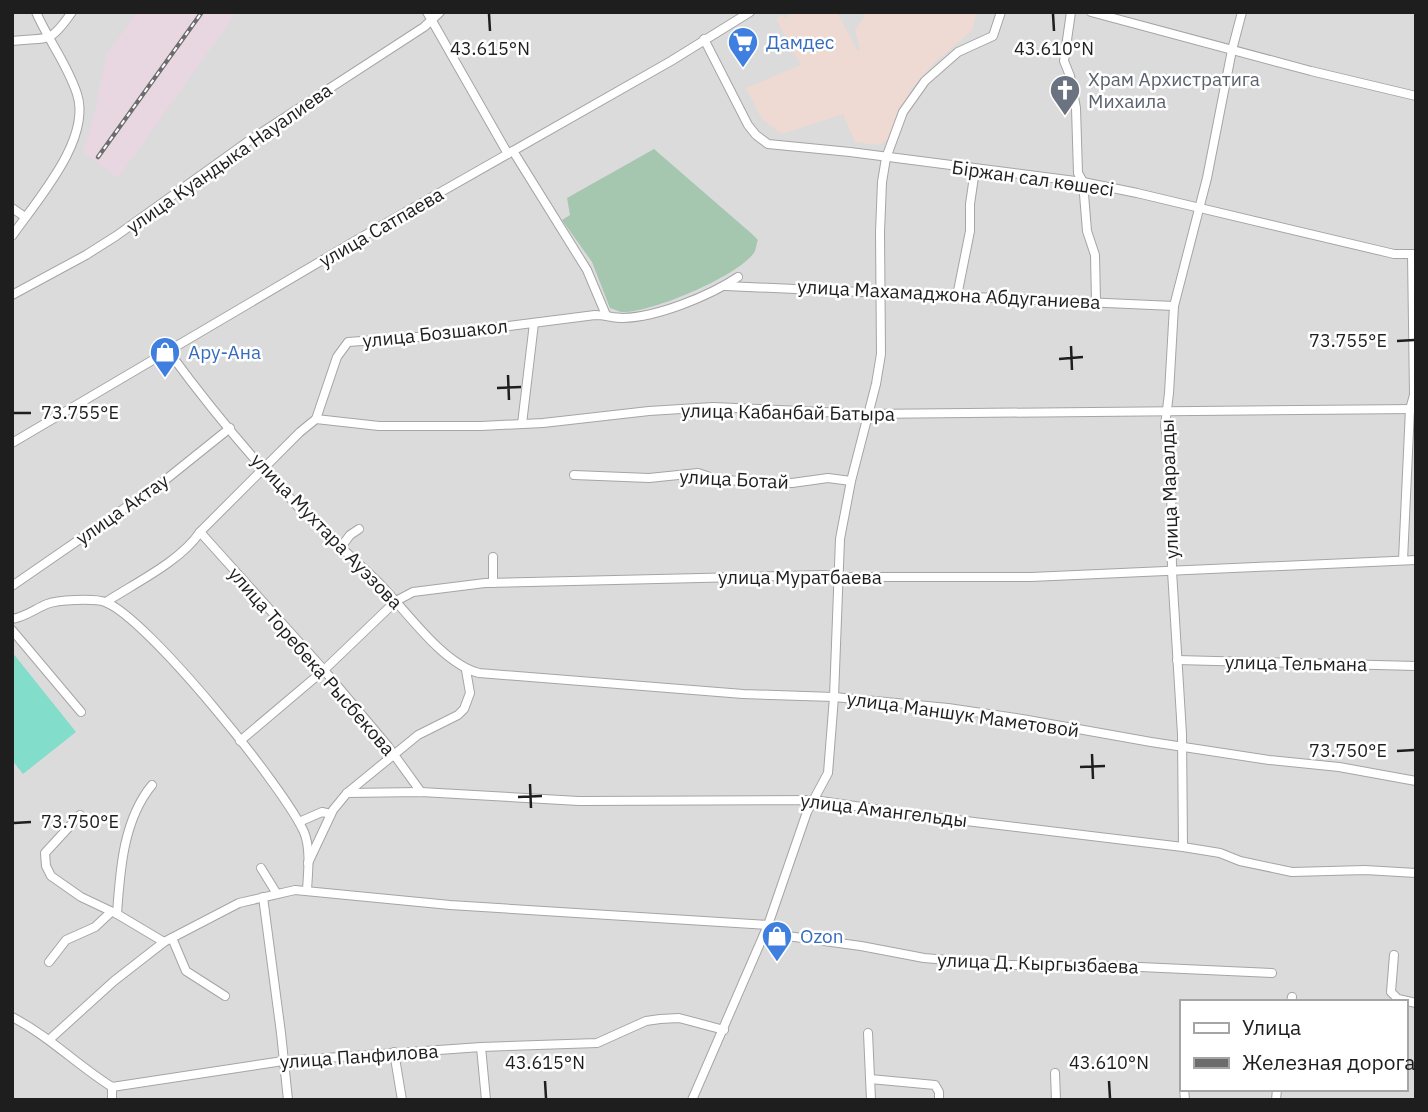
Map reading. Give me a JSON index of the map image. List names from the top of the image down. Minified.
{"streets":{"street":["улица Куандыка Науалиева","Біржан сал көшесі","улица Сатпаева","улица Махамаджона Абдуганиева","улица Бозшакол","улица Кабанбай Батыра","улица Ботай","улица Маралды","улица Актау","улица Мухтара Ауэзова","улица Муратбаева","улица Торебека Рысбекова","улица Тельмана","улица Маншук Маметовой","улица Амангельды","улица Д. Кыргызбаева","улица Панфилова"]},"crossings":[["Біржан сал көшесі","улица Сатпаева"],["Біржан сал көшесі","улица Маралды"],["улица Сатпаева","улица Мухтара Ауэзова"],["улица Махамаджона Абдуганиева","улица Бозшакол"],["улица Махамаджона Абдуганиева","улица Маралды"],["улица Бозшакол","улица Кабанбай Батыра"],["улица Кабанбай Батыра","улица Маралды"],["улица Маралды","улица Муратбаева"],["улица Маралды","улица Тельмана"],["улица Маралды","улица Маншук Маметовой"],["улица Маралды","улица Амангельды"],["улица Актау","улица Мухтара Ауэзова"],["улица Мухтара Ауэзова","улица Муратбаева"],["улица Мухтара Ауэзова","улица Маншук Маметовой"],["улица Муратбаева","улица Торебека Рысбекова"],["улица Торебека Рысбекова","улица Амангельды"]],"places":{"supermarket":["Дамдес"],"church":["Храм Архистратига Михаила"],"shop":["Ару-Ана","Ozon"]},"legend":["Улица","Железная дорога"],"coordinates":["43.615°N","43.610°N","73.755°E","73.750°E"]}
